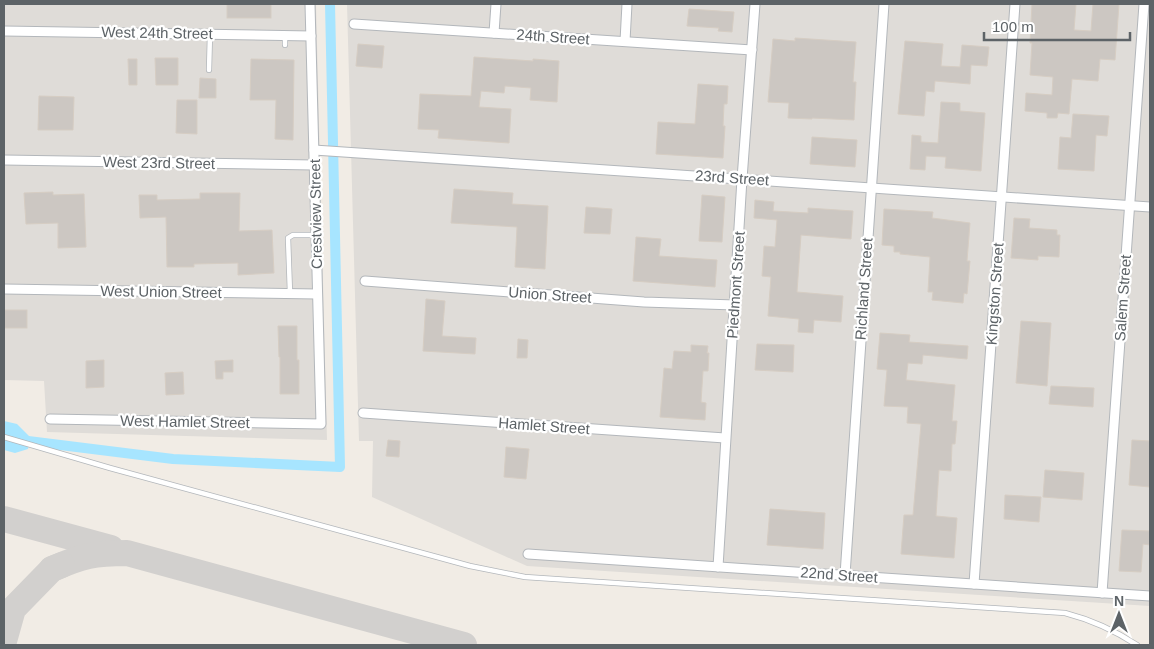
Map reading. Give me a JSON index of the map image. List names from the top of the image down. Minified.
{"streets":{"street":["West 24th Street","24th Street","West 23rd Street","23rd Street","Crestview Street","Piedmont Street","Richland Street","West Union Street","Kingston Street","Union Street","Salem Street","West Hamlet Street","Hamlet Street","22nd Street"]},"crossings":[["West 24th Street","Crestview Street"],["24th Street","Piedmont Street"],["West 23rd Street","Crestview Street"],["23rd Street","Crestview Street"],["23rd Street","Piedmont Street"],["23rd Street","Richland Street"],["23rd Street","Kingston Street"],["23rd Street","Salem Street"],["Crestview Street","West Union Street"],["Crestview Street","West Hamlet Street"],["Piedmont Street","Union Street"],["Piedmont Street","Hamlet Street"],["Piedmont Street","22nd Street"],["Richland Street","22nd Street"],["Kingston Street","22nd Street"],["Salem Street","22nd Street"]],"scale_bar":"100 m","north":"top"}
